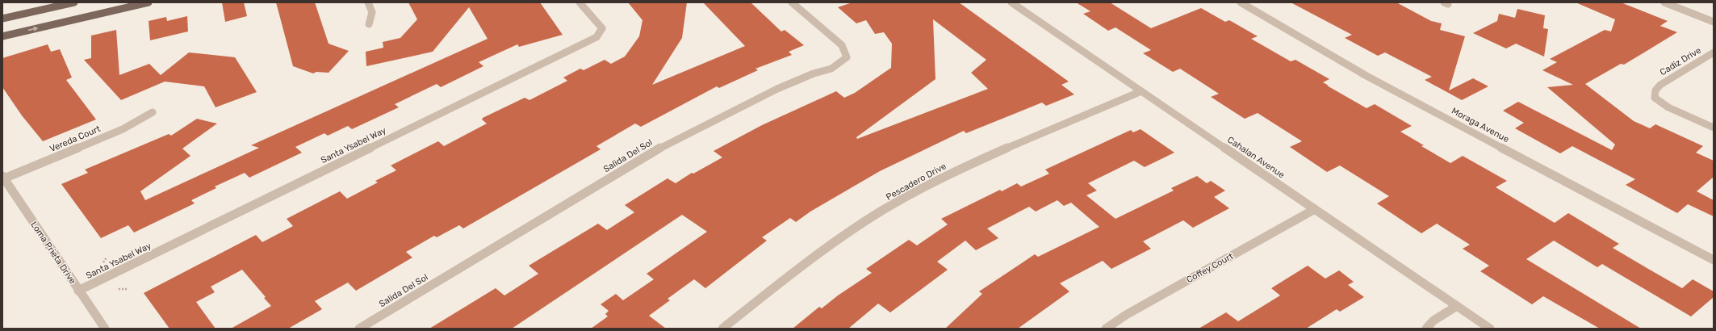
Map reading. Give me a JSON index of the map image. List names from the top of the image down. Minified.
{"streets":{"street":["Cadiz Drive","Moraga Avenue","Vereda Court","Santa Ysabel Way","Salida Del Sol","Cahalan Avenue","Pescadero Drive","Loma Prieta Drive","Coffey Court"]},"crossings":[["Vereda Court","Loma Prieta Drive"],["Santa Ysabel Way","Loma Prieta Drive"],["Cahalan Avenue","Pescadero Drive"],["Cahalan Avenue","Coffey Court"]]}
